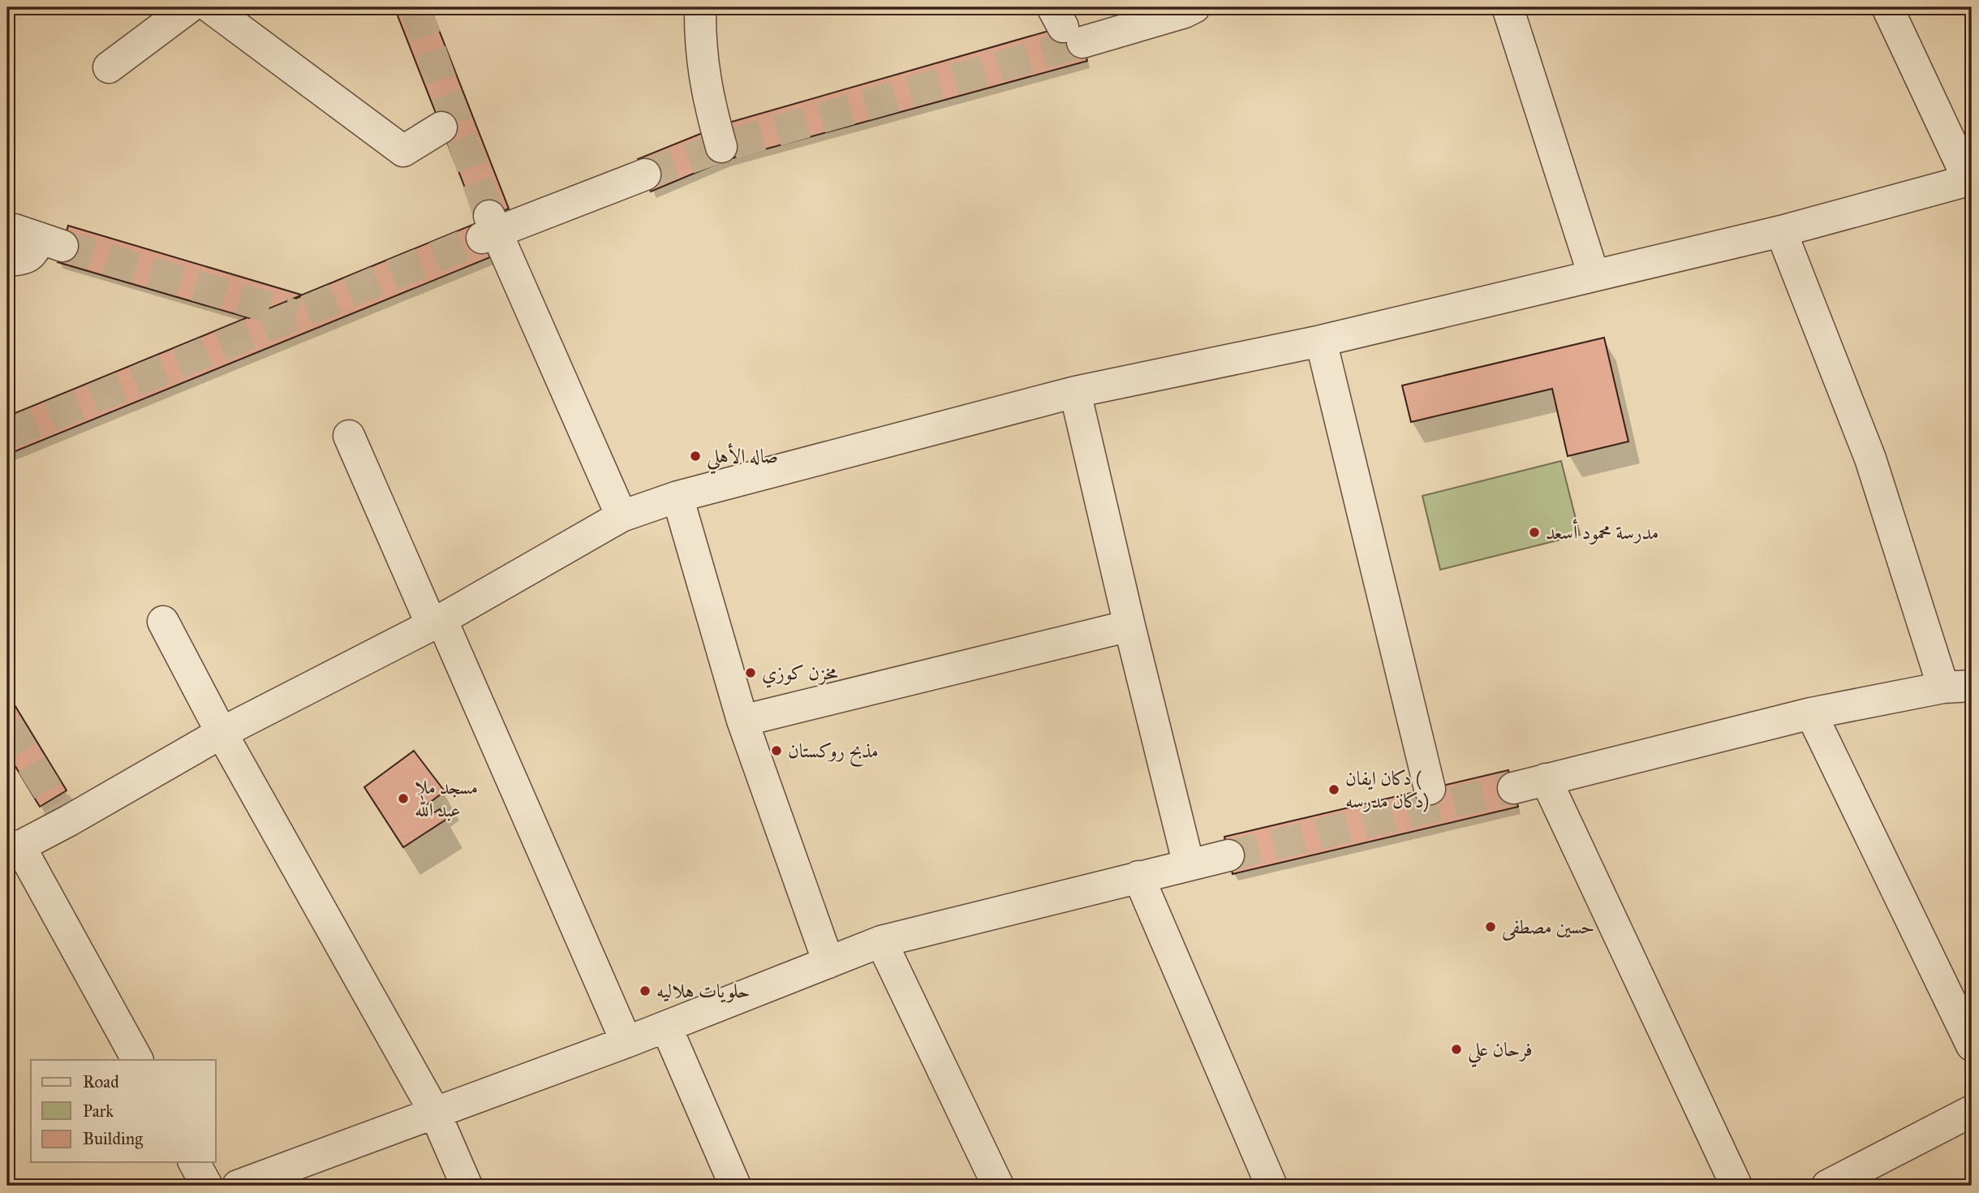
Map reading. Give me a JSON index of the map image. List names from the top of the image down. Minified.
{"places":["صاله الأهلي","مدرسة محمود أسعد","مخزن كوزي","مذبح روكستان","دكان ايفان ( دكان مدرسه)","مسجد ملا عبد الله","حسين مصطفى","حلويات هلاليه","فرحان علي"],"legend":["Road","Park","Building"]}
